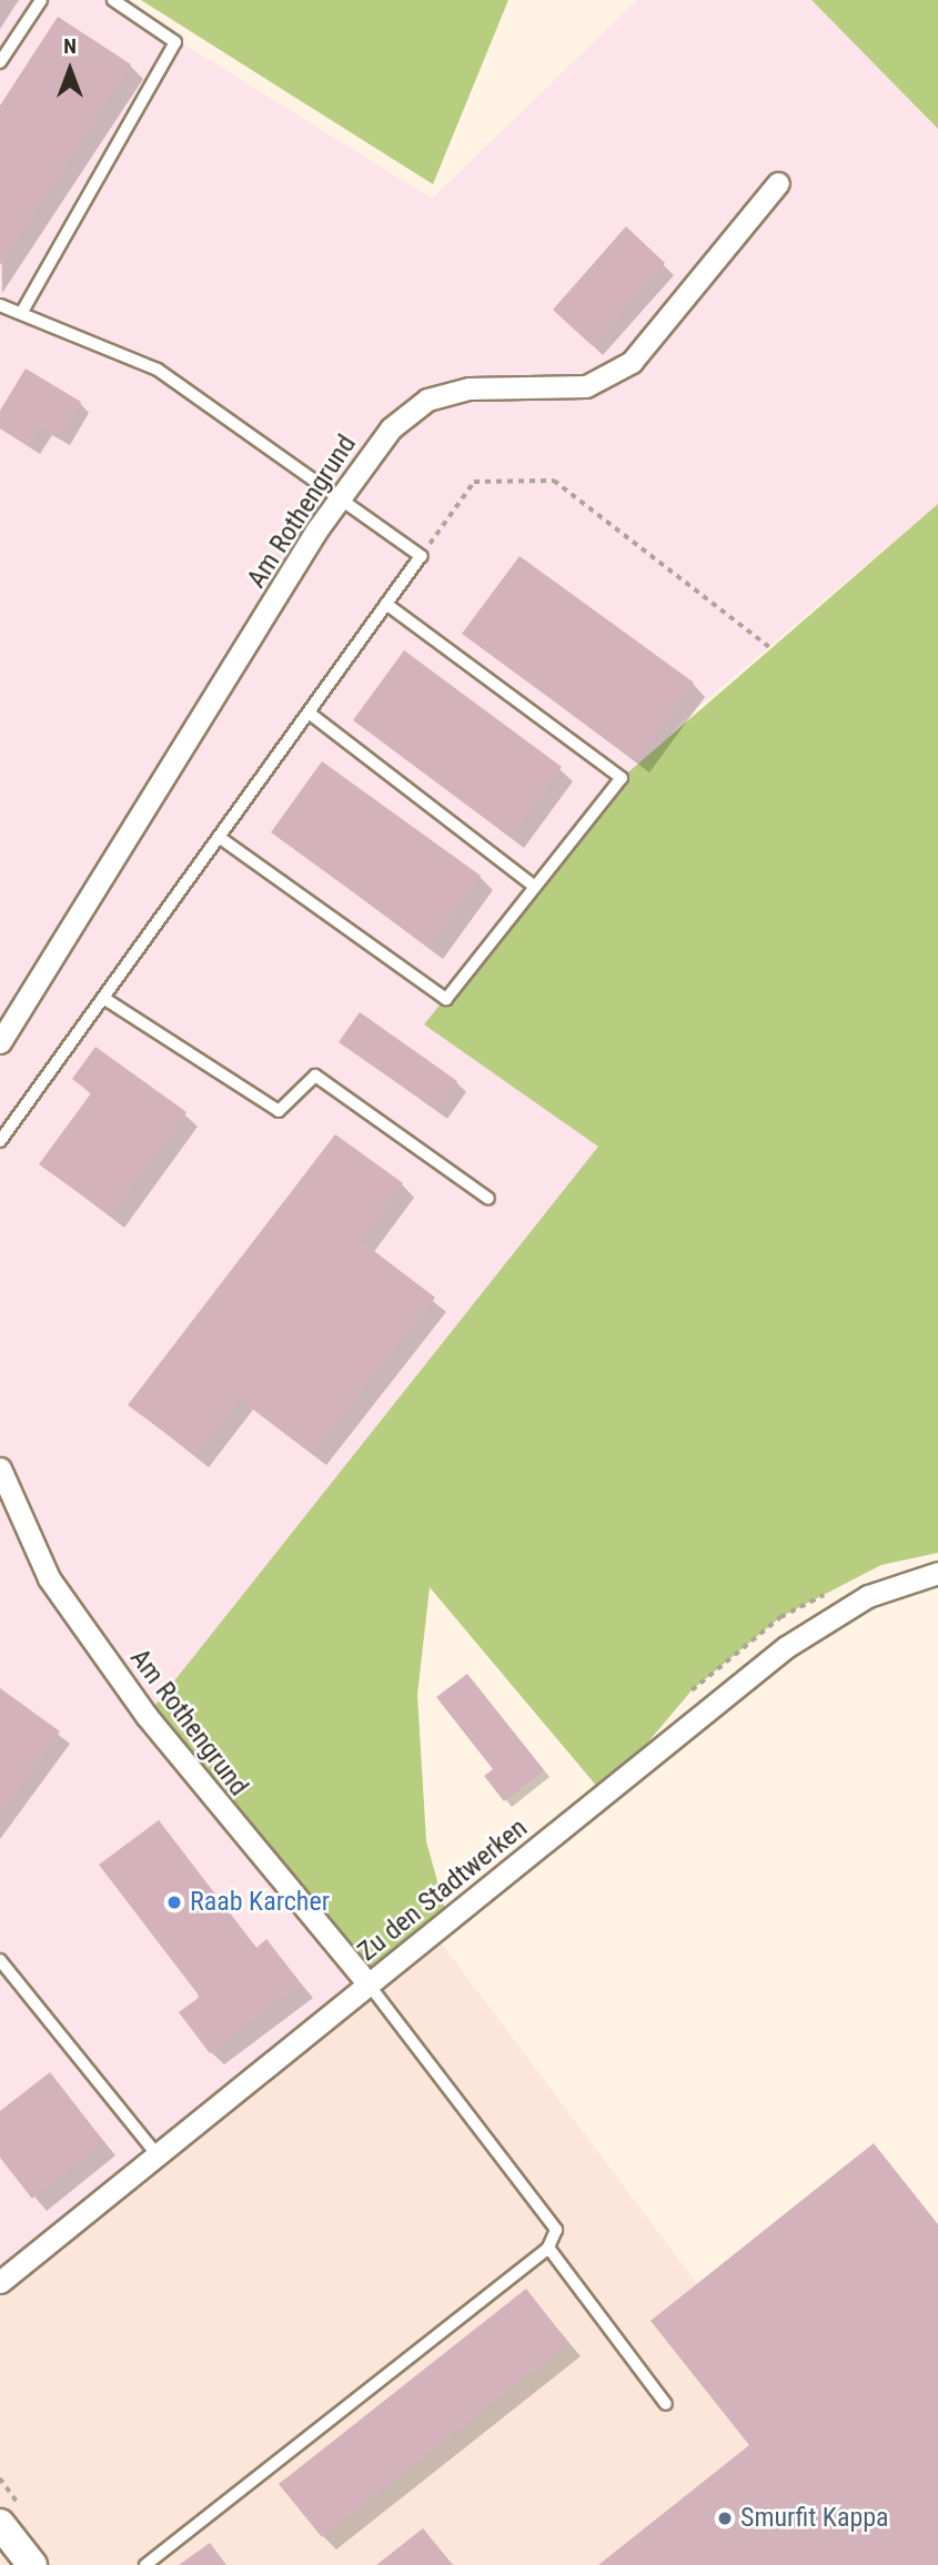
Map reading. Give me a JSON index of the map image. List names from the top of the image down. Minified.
{"streets":{"street":["Am Rothengrund","Zu den Stadtwerken"]},"crossings":[["Am Rothengrund","Zu den Stadtwerken"]],"places":["Raab Karcher","Smurfit Kappa"],"north":"top"}
